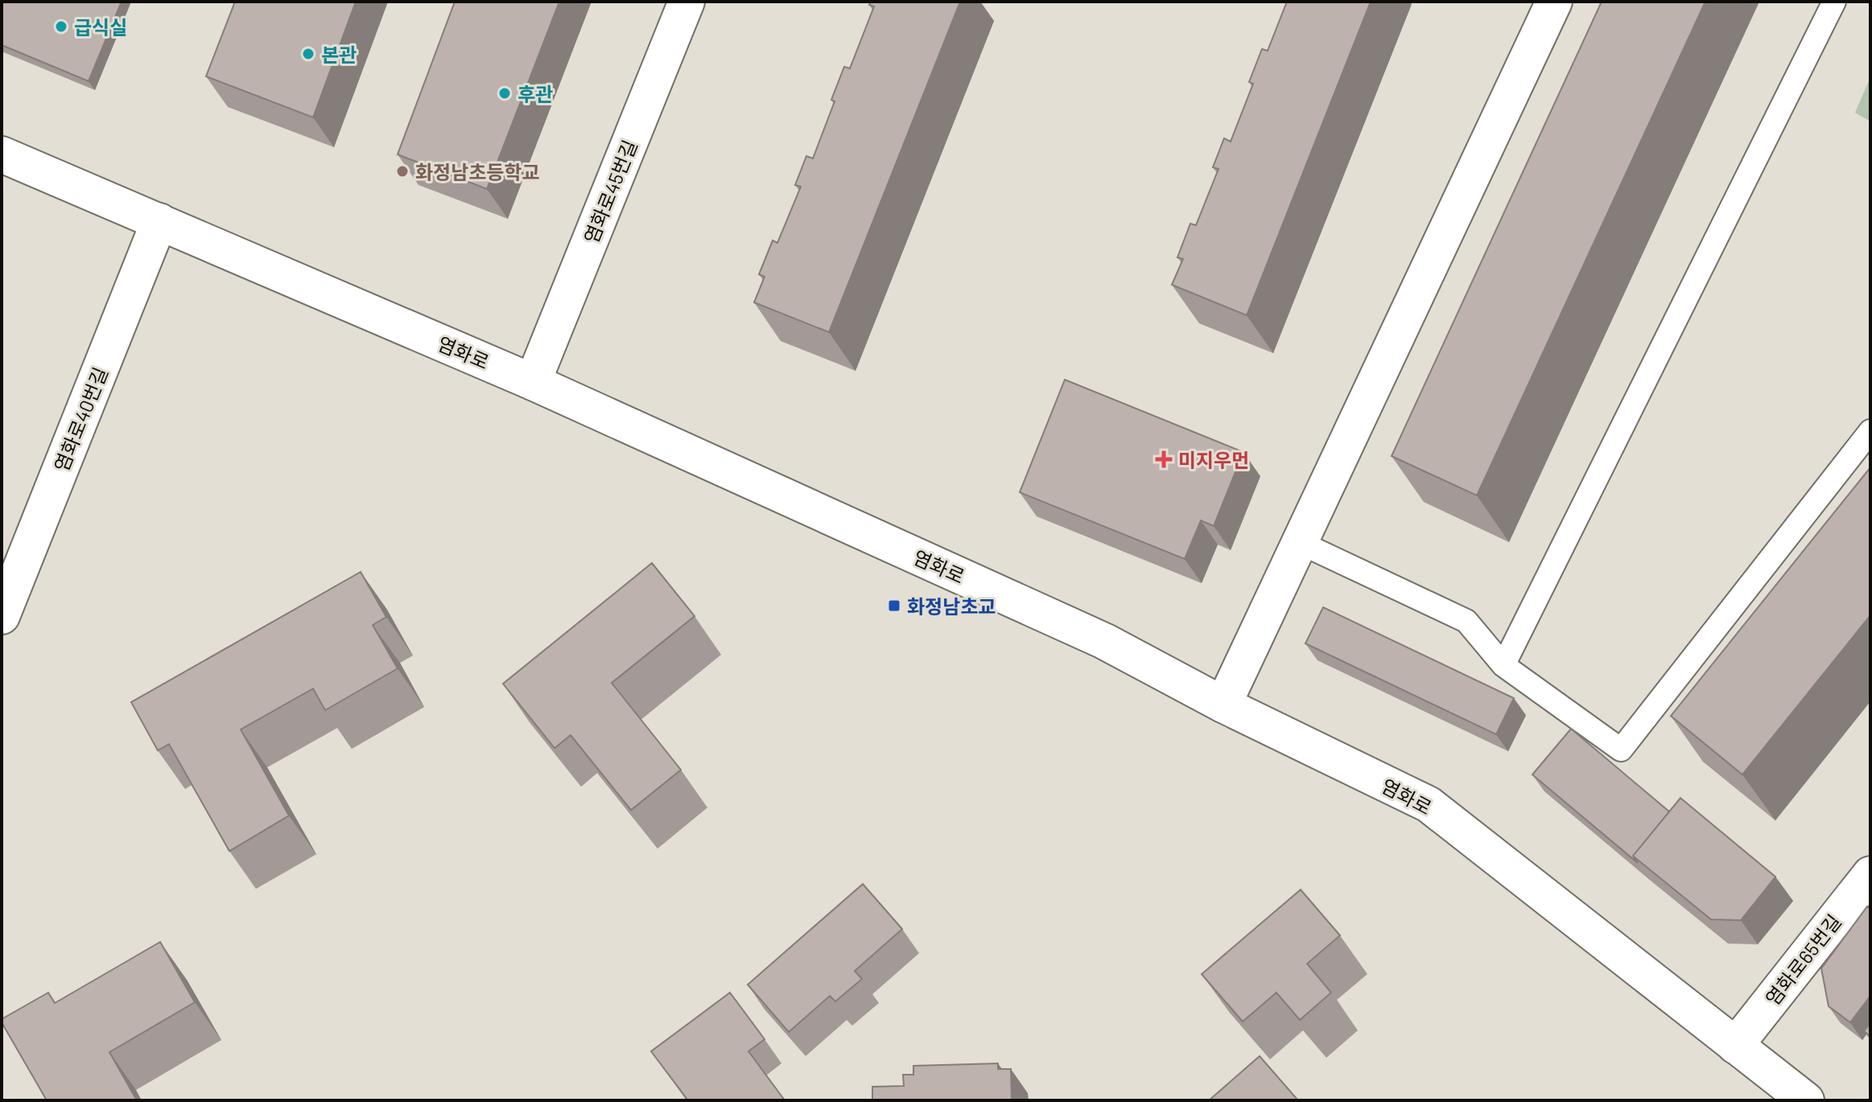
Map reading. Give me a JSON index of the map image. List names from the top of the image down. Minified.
{"streets":{"street":["염화로45번길","염화로","염화로40번길","염화로65번길"]},"crossings":[["염화로45번길","염화로"],["염화로","염화로40번길"],["염화로","염화로65번길"]],"places":{"other":["급식실","본관","후관","화정남초등학교"],"health":["미지우먼"],"transit":["화정남초교"]}}
